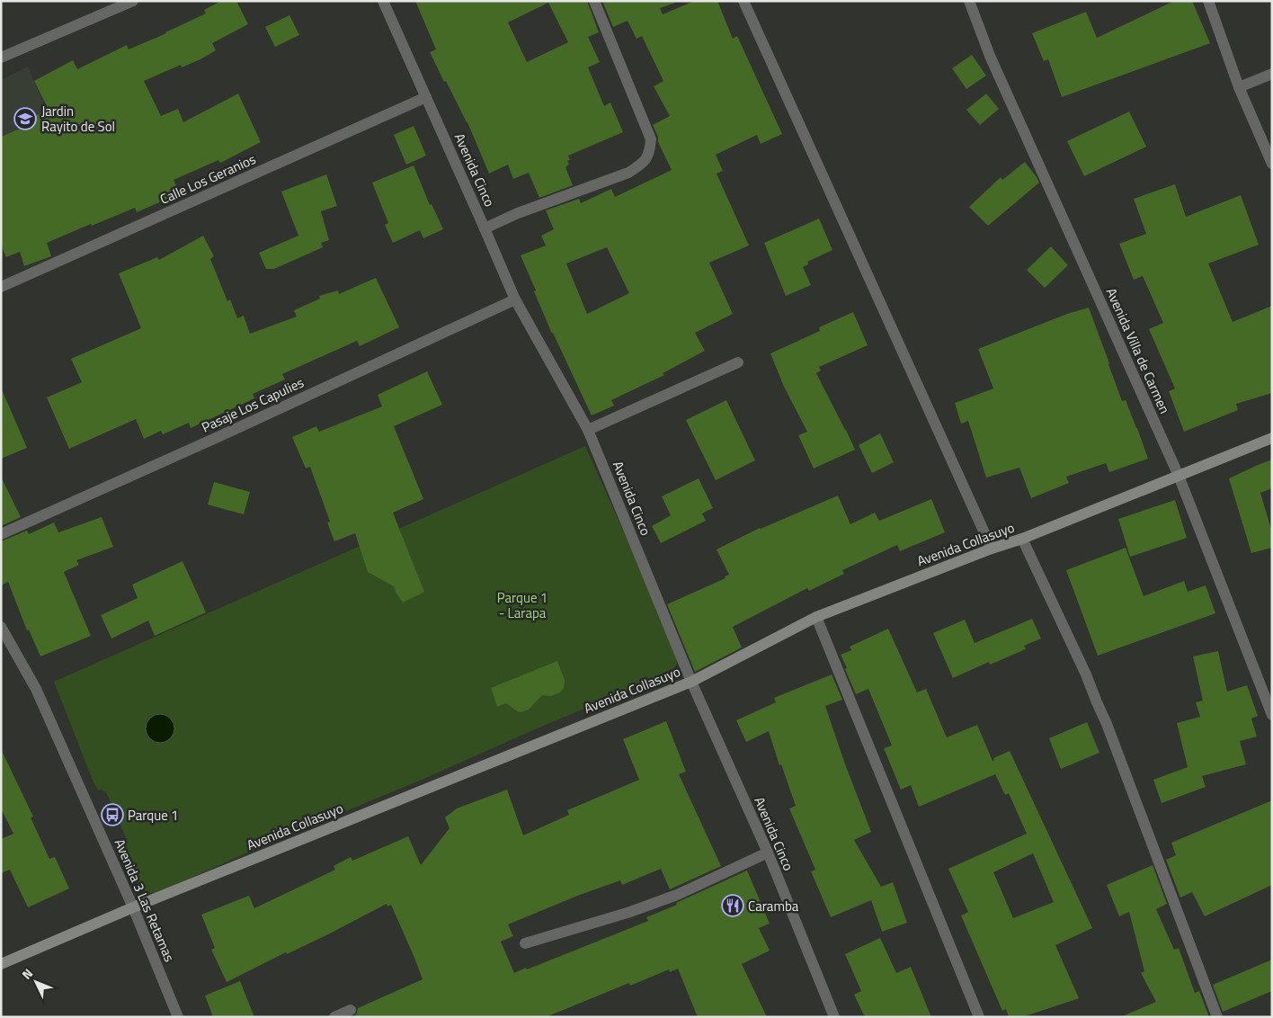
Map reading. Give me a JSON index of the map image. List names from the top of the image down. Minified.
{"streets":{"street":["Avenida Cinco","Calle Los Geranios","Avenida Villa de Carmen","Pasaje Los Capulies","Avenida Collasuyo","Avenida 3 Las Retamas"]},"crossings":[["Avenida Cinco","Calle Los Geranios"],["Avenida Cinco","Pasaje Los Capulies"],["Avenida Cinco","Avenida Collasuyo"],["Avenida Villa de Carmen","Avenida Collasuyo"],["Avenida Collasuyo","Avenida 3 Las Retamas"]],"parks":["Parque 1 - Larapa"],"places":{"school or university":["Jardin Rayito de Sol"],"bus stop":["Parque 1"],"restaurant":["Caramba"]},"north":"top left"}
